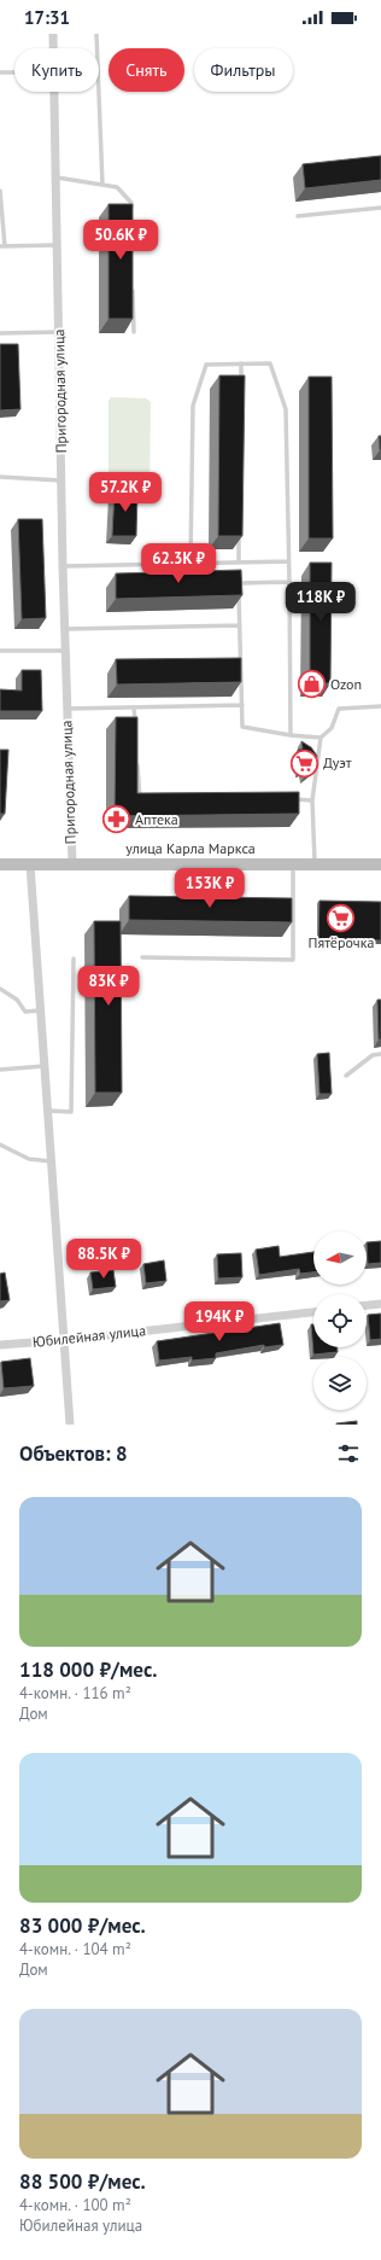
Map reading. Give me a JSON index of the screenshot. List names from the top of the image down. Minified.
{"streets":{"main road":["улица Карла Маркса"],"street":["Пригородная улица","Юбилейная улица"]},"crossings":[["Пригородная улица","улица Карла Маркса"]],"places":{"shop":["Ozon"],"supermarket":["Дуэт","Пятёрочка"],"pharmacy":["Аптека"]},"north":"left","page":{"status":"17:31","chip":["Купить","Снять","Фильтры"],"price":["50.6K ₽","57.2K ₽","62.3K ₽","118K ₽","153K ₽","83K ₽","88.5K ₽","194K ₽"],"heading":"Объектов: 8","list":[{"name":"118 000 ₽/мес.","note":"4-комн. · 116 m² · Дом"},{"name":"83 000 ₽/мес.","note":"4-комн. · 104 m² · Дом"},{"name":"88 500 ₽/мес.","note":"4-комн. · 100 m² · Юбилейная улица"}]}}
